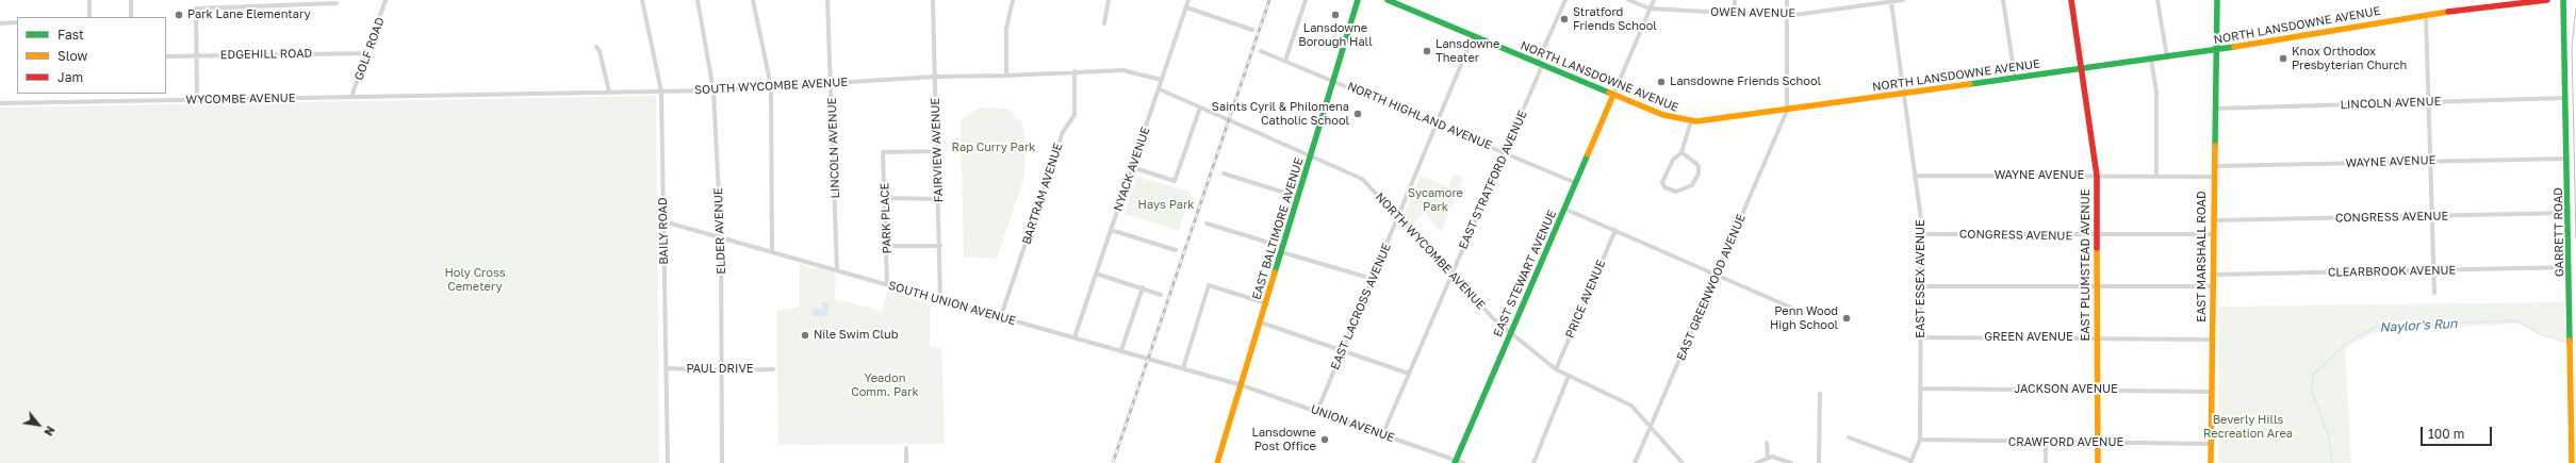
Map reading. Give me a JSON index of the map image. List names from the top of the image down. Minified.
{"streets":{"main road":["NORTH LANSDOWNE AVENUE","EAST BALTIMORE AVENUE","GARRETT ROAD","EAST MARSHALL ROAD","EAST PLUMSTEAD AVENUE","EAST STEWART AVENUE"],"street":["OWEN AVENUE","GOLF ROAD","EDGEHILL ROAD","SOUTH WYCOMBE AVENUE","WYCOMBE AVENUE","LINCOLN AVENUE","NORTH HIGHLAND AVENUE","FAIRVIEW AVENUE","WAYNE AVENUE","NYACK AVENUE","EAST STRATFORD AVENUE","BARTRAM AVENUE","CONGRESS AVENUE","PARK PLACE","BAILY ROAD","ELDER AVENUE","NORTH WYCOMBE AVENUE","CLEARBROOK AVENUE","EAST ESSEX AVENUE","EAST GREENWOOD AVENUE","PRICE AVENUE","SOUTH UNION AVENUE","EAST LACROSS AVENUE","GREEN AVENUE","PAUL DRIVE","JACKSON AVENUE","UNION AVENUE","CRAWFORD AVENUE"]},"crossings":[["OWEN AVENUE","EAST ESSEX AVENUE"],["NORTH LANSDOWNE AVENUE","EAST STRATFORD AVENUE"],["NORTH LANSDOWNE AVENUE","EAST MARSHALL ROAD"],["NORTH LANSDOWNE AVENUE","EAST PLUMSTEAD AVENUE"],["NORTH LANSDOWNE AVENUE","EAST STEWART AVENUE"],["NORTH LANSDOWNE AVENUE","EAST ESSEX AVENUE"],["NORTH LANSDOWNE AVENUE","EAST GREENWOOD AVENUE"],["NORTH LANSDOWNE AVENUE","EAST LACROSS AVENUE"],["GOLF ROAD","EDGEHILL ROAD"],["GOLF ROAD","WYCOMBE AVENUE"],["SOUTH WYCOMBE AVENUE","WYCOMBE AVENUE"],["SOUTH WYCOMBE AVENUE","LINCOLN AVENUE"],["SOUTH WYCOMBE AVENUE","FAIRVIEW AVENUE"],["SOUTH WYCOMBE AVENUE","NYACK AVENUE"],["SOUTH WYCOMBE AVENUE","BARTRAM AVENUE"],["SOUTH WYCOMBE AVENUE","BAILY ROAD"],["SOUTH WYCOMBE AVENUE","ELDER AVENUE"],["LINCOLN AVENUE","GARRETT ROAD"],["LINCOLN AVENUE","EAST MARSHALL ROAD"],["LINCOLN AVENUE","SOUTH UNION AVENUE"],["NORTH HIGHLAND AVENUE","EAST STRATFORD AVENUE"],["NORTH HIGHLAND AVENUE","EAST BALTIMORE AVENUE"],["NORTH HIGHLAND AVENUE","EAST STEWART AVENUE"],["NORTH HIGHLAND AVENUE","EAST LACROSS AVENUE"],["FAIRVIEW AVENUE","PARK PLACE"],["FAIRVIEW AVENUE","SOUTH UNION AVENUE"],["WAYNE AVENUE","GARRETT ROAD"],["WAYNE AVENUE","EAST MARSHALL ROAD"],["WAYNE AVENUE","EAST PLUMSTEAD AVENUE"],["WAYNE AVENUE","EAST ESSEX AVENUE"],["NYACK AVENUE","SOUTH UNION AVENUE"],["EAST STRATFORD AVENUE","NORTH WYCOMBE AVENUE"],["EAST STRATFORD AVENUE","UNION AVENUE"],["BARTRAM AVENUE","SOUTH UNION AVENUE"],["CONGRESS AVENUE","GARRETT ROAD"],["CONGRESS AVENUE","EAST MARSHALL ROAD"],["CONGRESS AVENUE","EAST PLUMSTEAD AVENUE"],["CONGRESS AVENUE","EAST ESSEX AVENUE"],["PARK PLACE","SOUTH UNION AVENUE"],["EAST BALTIMORE AVENUE","NORTH WYCOMBE AVENUE"],["EAST BALTIMORE AVENUE","SOUTH UNION AVENUE"],["EAST BALTIMORE AVENUE","UNION AVENUE"],["BAILY ROAD","SOUTH UNION AVENUE"],["BAILY ROAD","PAUL DRIVE"],["ELDER AVENUE","SOUTH UNION AVENUE"],["ELDER AVENUE","PAUL DRIVE"],["GARRETT ROAD","CLEARBROOK AVENUE"],["NORTH WYCOMBE AVENUE","EAST STEWART AVENUE"],["NORTH WYCOMBE AVENUE","EAST GREENWOOD AVENUE"],["NORTH WYCOMBE AVENUE","PRICE AVENUE"],["NORTH WYCOMBE AVENUE","EAST LACROSS AVENUE"],["EAST MARSHALL ROAD","CLEARBROOK AVENUE"],["EAST MARSHALL ROAD","GREEN AVENUE"],["EAST MARSHALL ROAD","JACKSON AVENUE"],["EAST MARSHALL ROAD","CRAWFORD AVENUE"],["EAST PLUMSTEAD AVENUE","GREEN AVENUE"],["EAST PLUMSTEAD AVENUE","JACKSON AVENUE"],["EAST PLUMSTEAD AVENUE","CRAWFORD AVENUE"],["EAST STEWART AVENUE","UNION AVENUE"],["EAST ESSEX AVENUE","GREEN AVENUE"],["EAST ESSEX AVENUE","JACKSON AVENUE"],["EAST ESSEX AVENUE","CRAWFORD AVENUE"],["SOUTH UNION AVENUE","UNION AVENUE"],["EAST LACROSS AVENUE","UNION AVENUE"]],"water":["Naylor's Run"],"parks":["Rap Curry Park","Sycamore Park","Hays Park","Holy Cross Cemetery","Yeadon Comm. Park","Beverly Hills Recreation Area"],"places":["Park Lane Elementary","Lansdowne Borough Hall","Stratford Friends School","Lansdowne Theater","Knox Orthodox Presbyterian Church","Lansdowne Friends School","Saints Cyril & Philomena Catholic School","Penn Wood High School","Nile Swim Club","Lansdowne Post Office"],"legend":["Fast","Slow","Jam"],"scale_bar":"100 m","north":"bottom right"}
